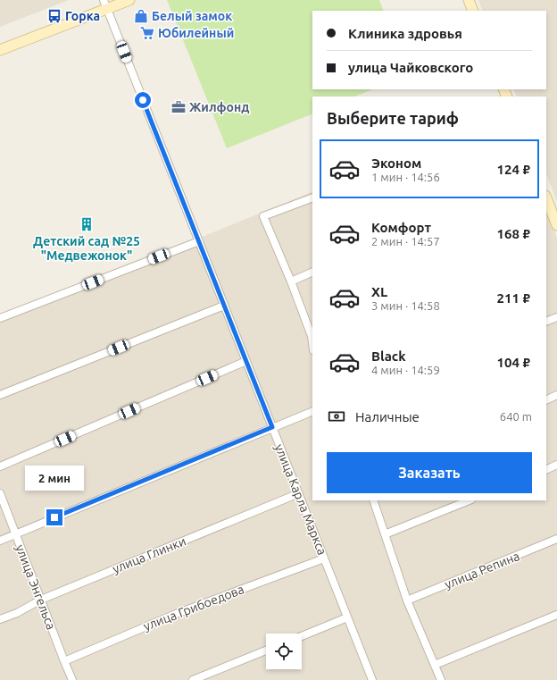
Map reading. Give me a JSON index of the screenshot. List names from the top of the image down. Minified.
{"streets":{"street":["улица Карла Маркса","улица Глинки","улица Репина","улица Энгельса","улица Грибоедова"]},"crossings":[["улица Карла Маркса","улица Глинки"],["улица Карла Маркса","улица Грибоедова"],["улица Глинки","улица Энгельса"],["улица Энгельса","улица Грибоедова"]],"places":{"bus stop":["Горка"],"shop":["Белый замок"],"supermarket":["Юбилейный"],"office":["Жилфонд"],"building":["Детский сад №25 \"Медвежонок\""]},"page":{"banner":["Клиника здровья","улица Чайковского"],"heading":"Выберите тариф","list":[{"name":"Эконом","note":"1 мин · 14:56","value":"124 ₽"},{"name":"Комфорт","note":"2 мин · 14:57","value":"168 ₽"},{"name":"XL","note":"3 мин · 14:58","value":"211 ₽"},{"name":"Black","note":"4 мин · 14:59","value":"104 ₽"}],"pay":["Наличные","640 m"],"buttons":"Заказать","bubble":"2 мин"}}
